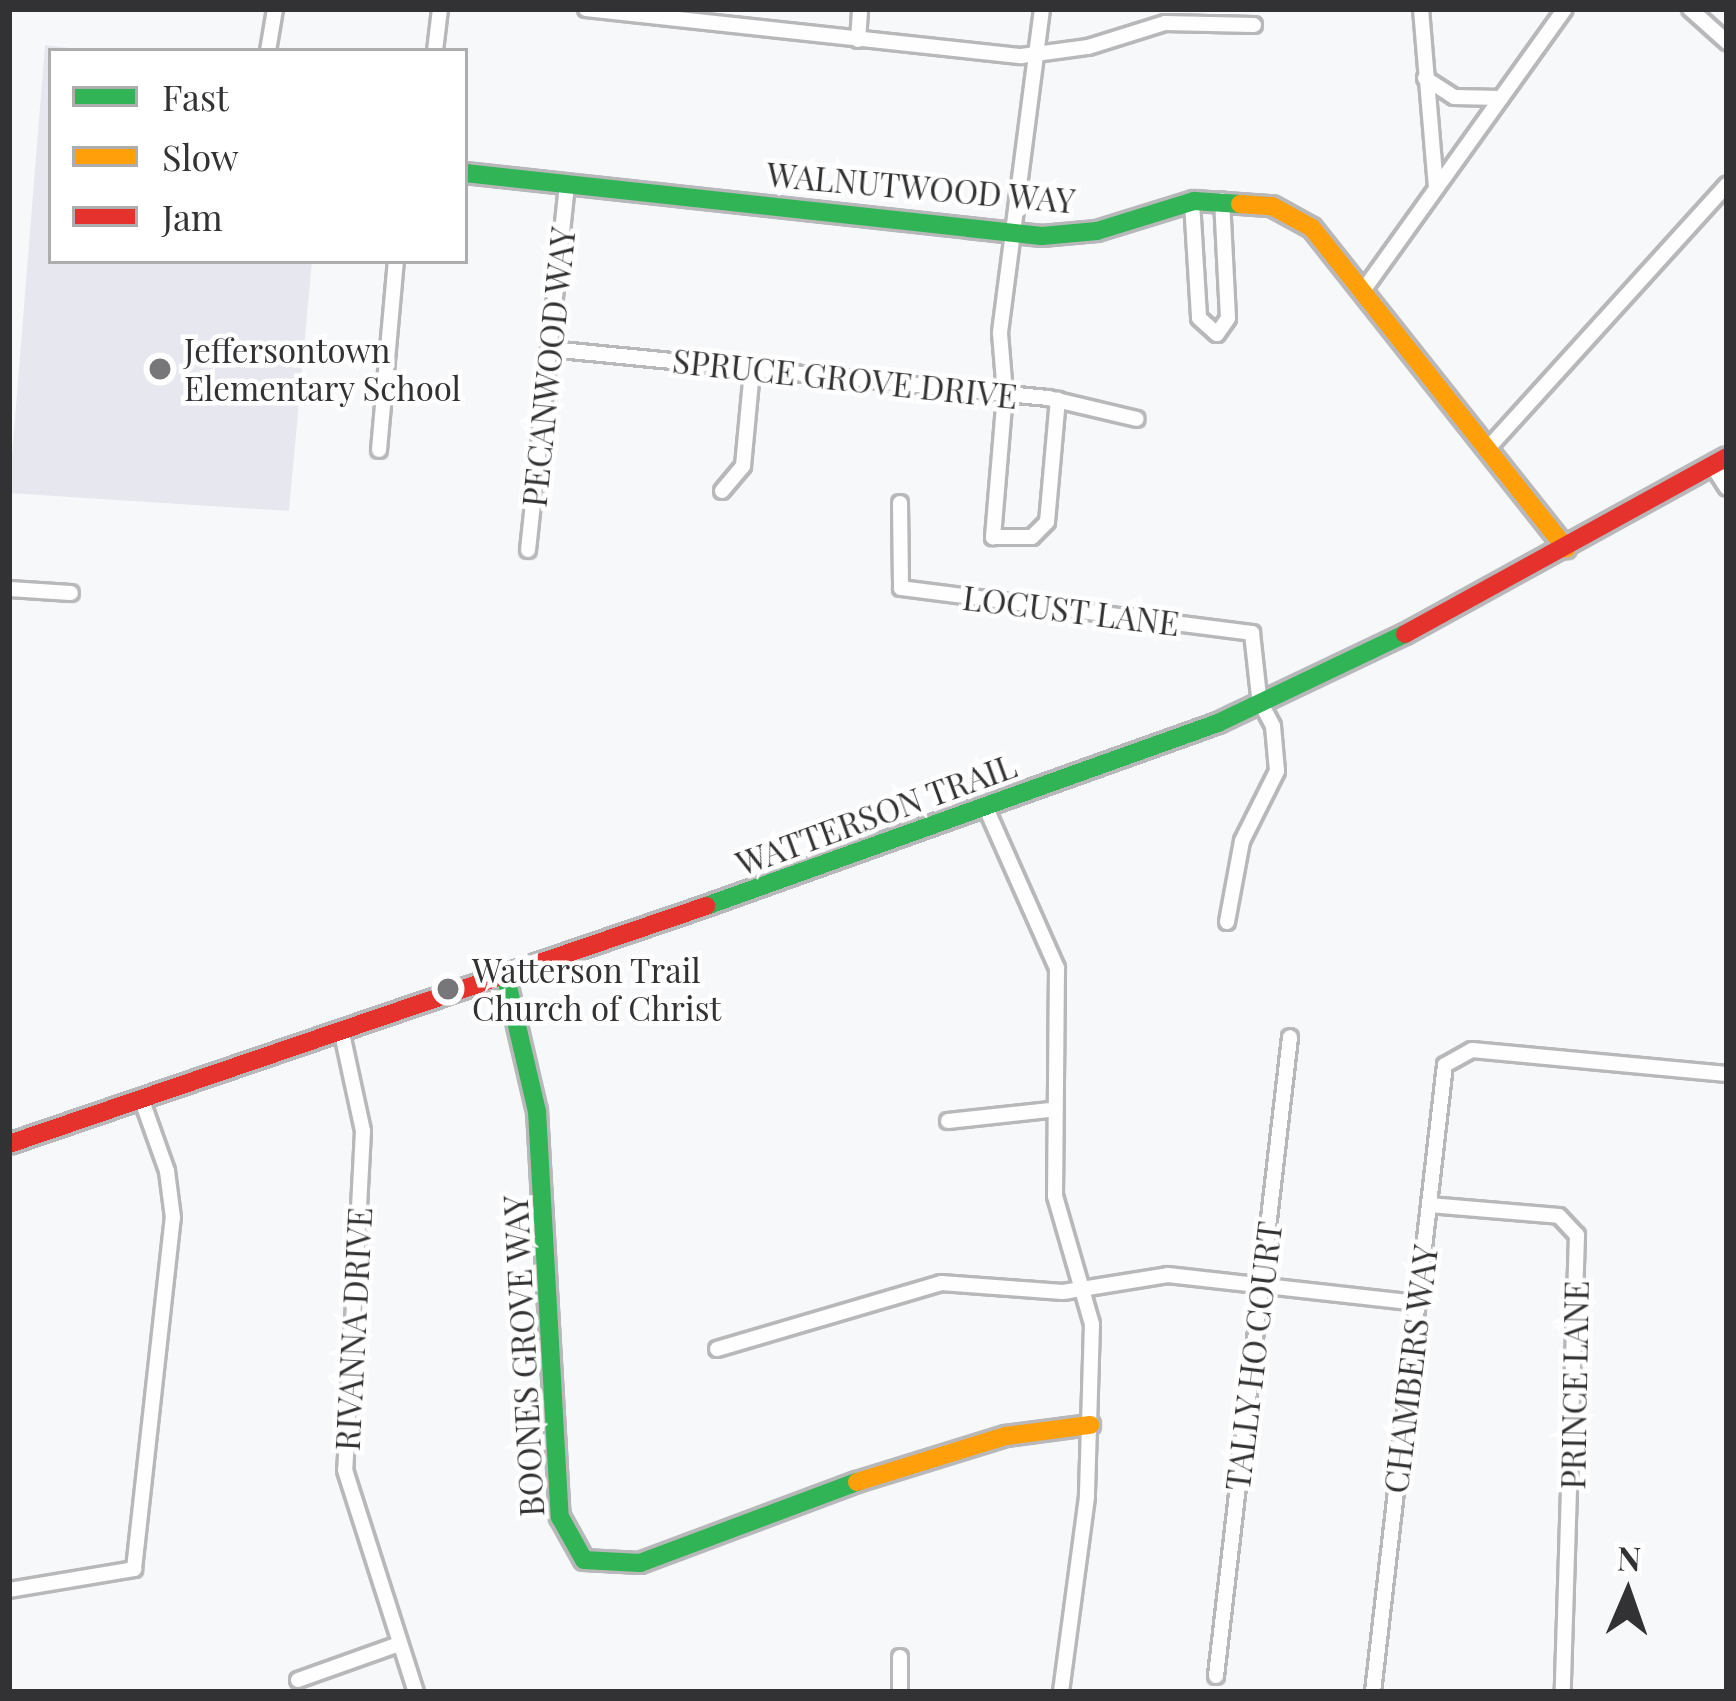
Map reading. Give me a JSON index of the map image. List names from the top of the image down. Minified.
{"streets":{"street":["WALNUTWOOD WAY","PECANWOOD WAY","SPRUCE GROVE DRIVE","LOCUST LANE","WATTERSON TRAIL","RIVANNA DRIVE","BOONES GROVE WAY","TALLY HO COURT","CHAMBERS WAY","PRINCE LANE"]},"crossings":[["WALNUTWOOD WAY","PECANWOOD WAY"],["WALNUTWOOD WAY","WATTERSON TRAIL"],["PECANWOOD WAY","SPRUCE GROVE DRIVE"],["LOCUST LANE","WATTERSON TRAIL"],["WATTERSON TRAIL","RIVANNA DRIVE"],["WATTERSON TRAIL","BOONES GROVE WAY"],["CHAMBERS WAY","PRINCE LANE"]],"places":["Jeffersontown Elementary School","Watterson Trail Church of Christ"],"legend":["Fast","Slow","Jam"],"north":"top"}
